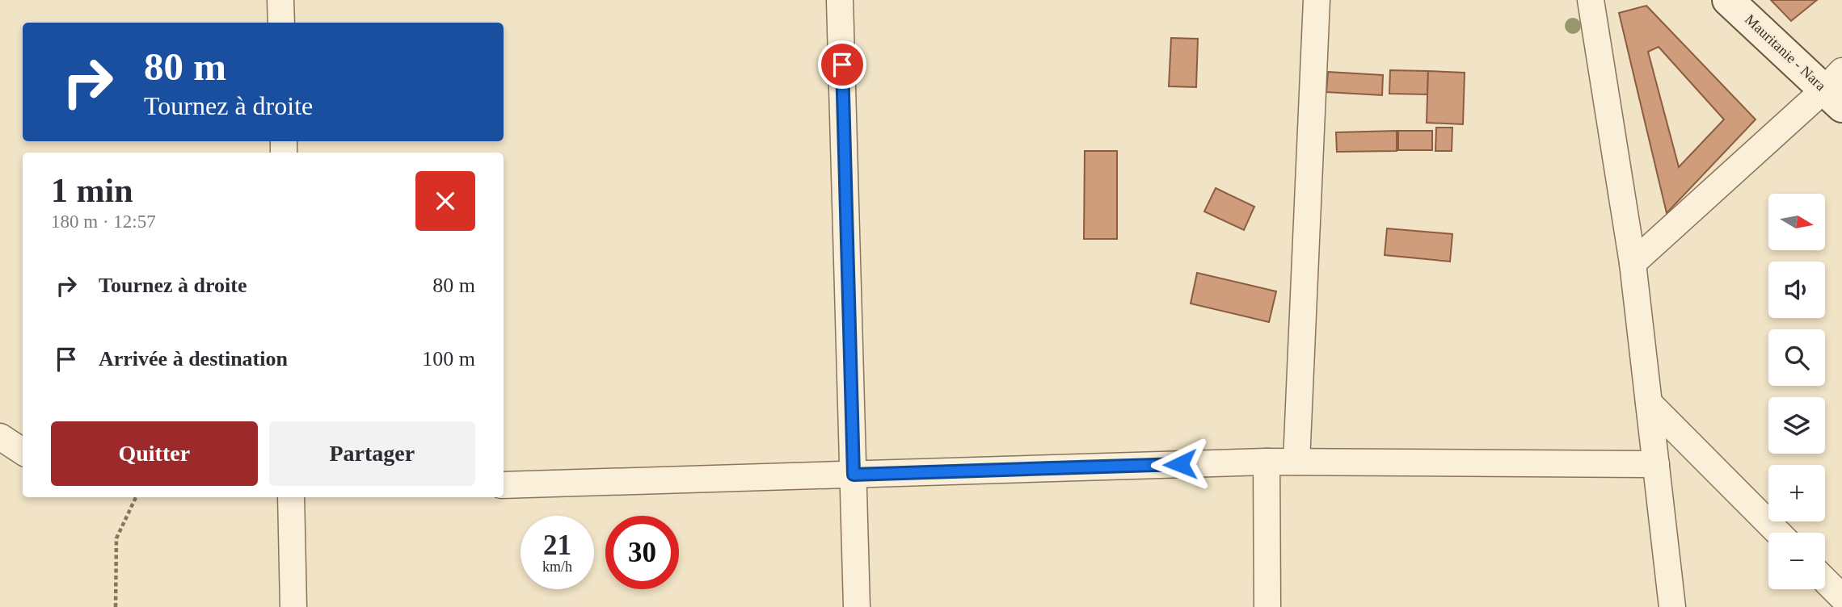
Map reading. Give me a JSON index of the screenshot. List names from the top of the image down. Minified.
{"streets":{"main road":["Mauritanie - Nara"]},"north":"right","page":{"turn":["80 m","Tournez à droite"],"heading":["1 min","180 m · 12:57"],"map_buttons":["+","−"],"list":[{"name":"Tournez à droite","value":"80 m"},{"name":"Arrivée à destination","value":"100 m"}],"buttons":["Quitter","Partager"],"speed":"21 km/h","limit":"30"}}
